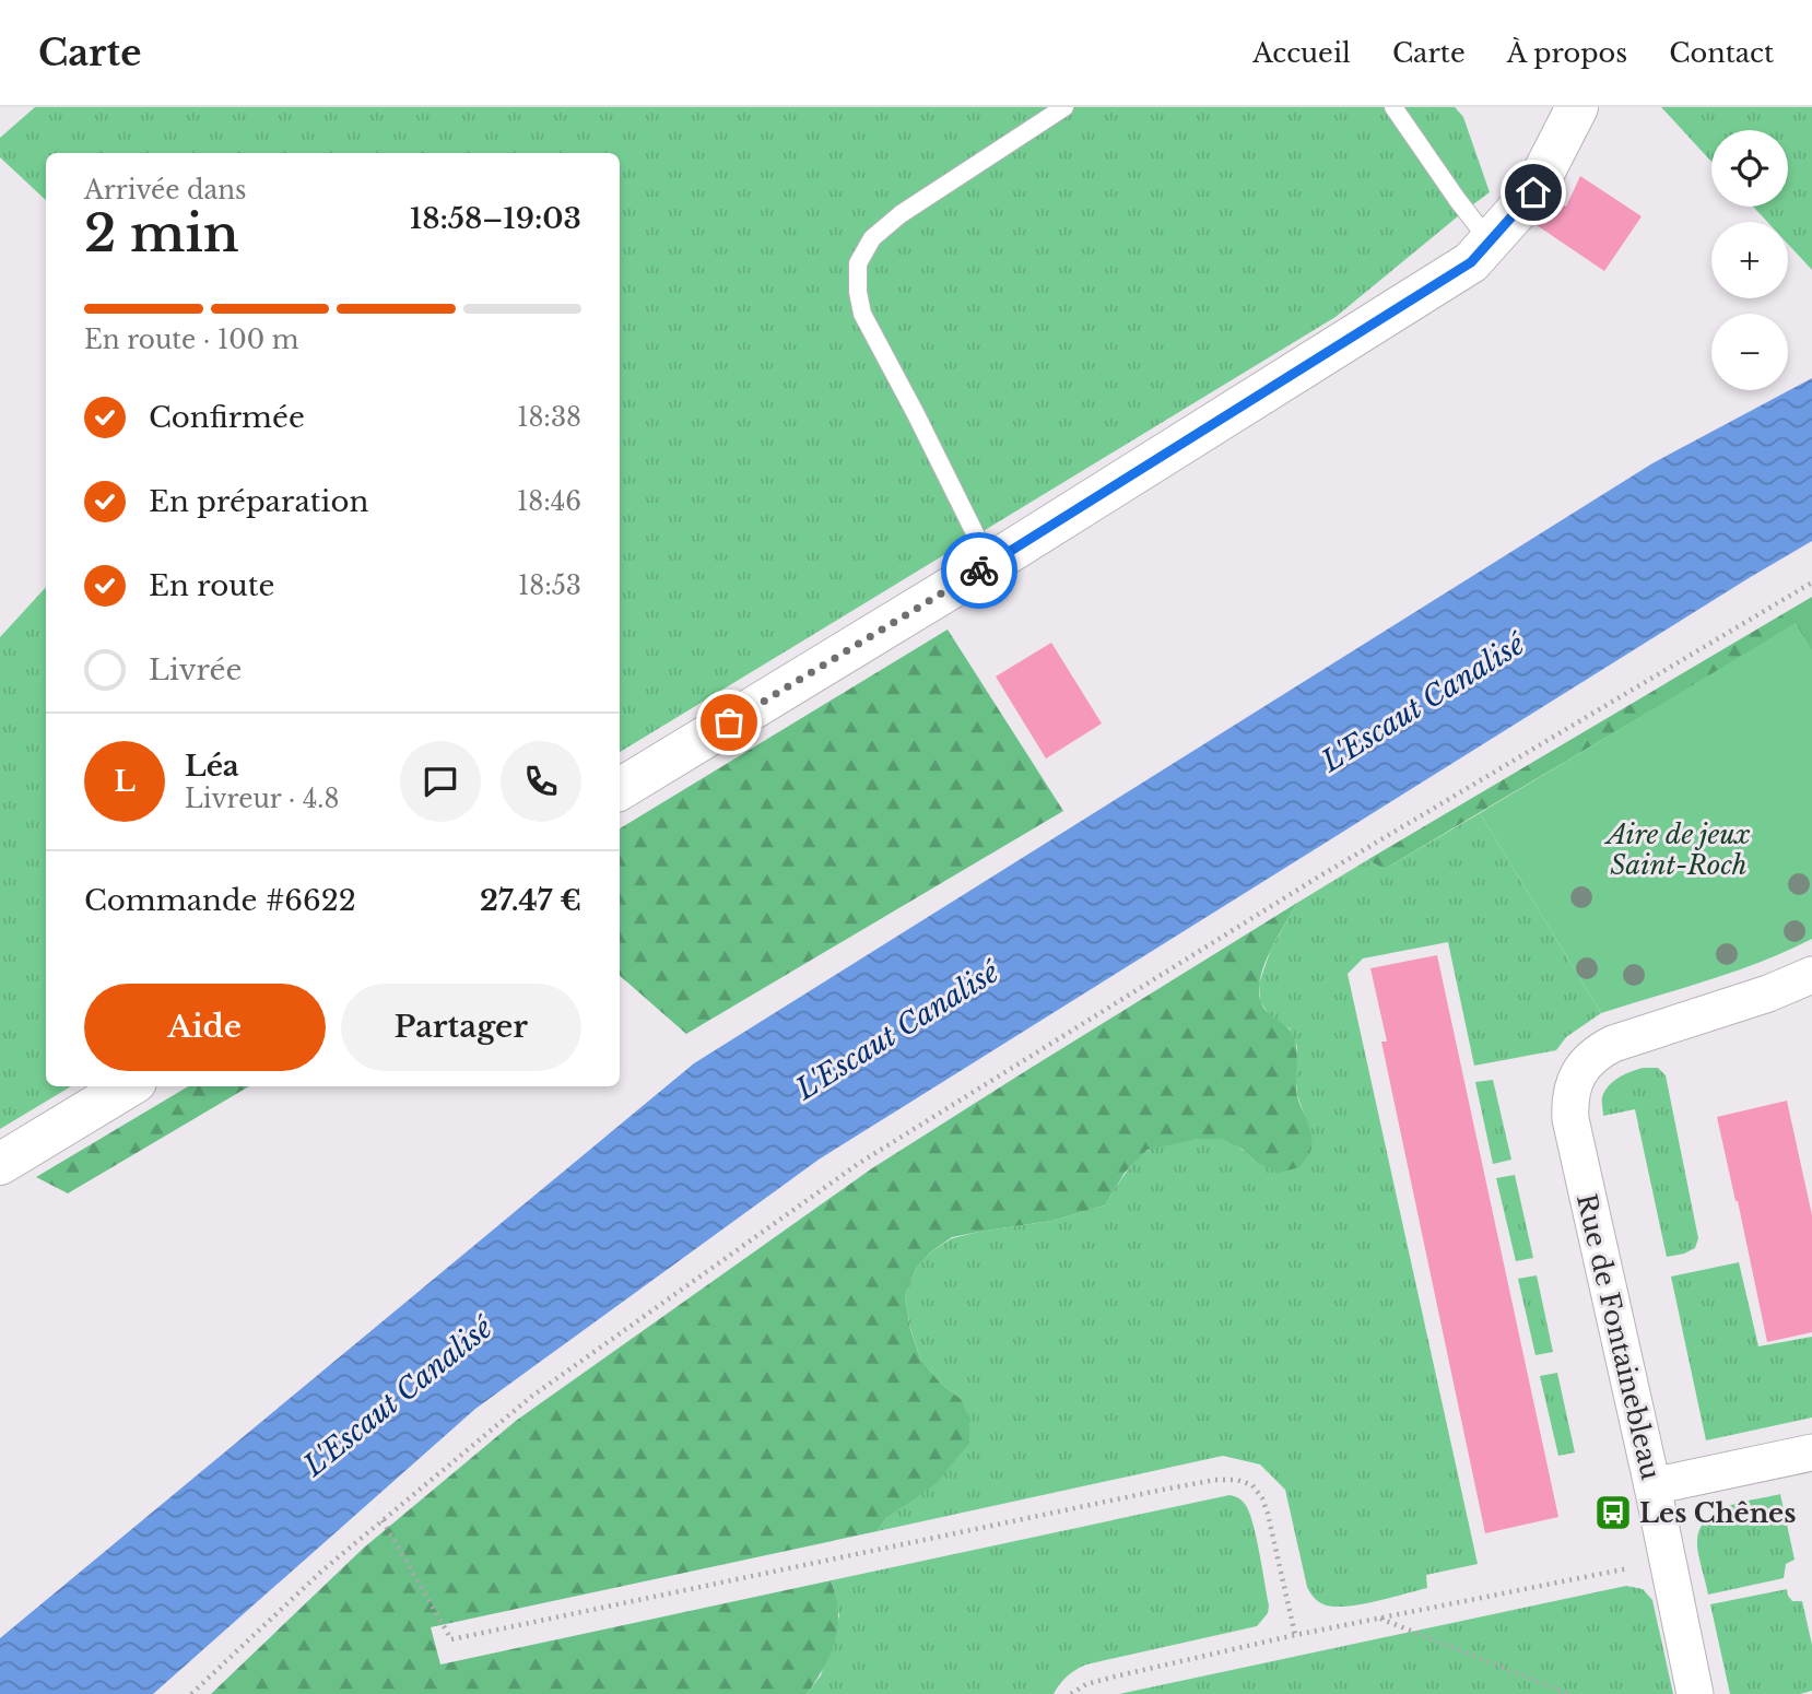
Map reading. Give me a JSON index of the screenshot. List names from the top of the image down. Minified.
{"streets":{"street":["Rue de Fontainebleau"]},"water":["L'Escaut Canalisé"],"parks":["Aire de jeux Saint-Roch"],"places":{"bus stop":["Les Chênes"]},"page":{"header":"Carte","nav":["Accueil","Carte","À propos","Contact"],"map_buttons":["+","−"],"heading":["2 min","Arrivée dans","18:58–19:03"],"panel":["Léa","Livreur · 4.8","Commande #6622","27.47 €"],"bar":"En route · 100 m","list":[["Confirmée","18:38"],["En préparation","18:46"],["En route","18:53"],"Livrée"],"round":"L","buttons":["Aide","Partager"]}}
